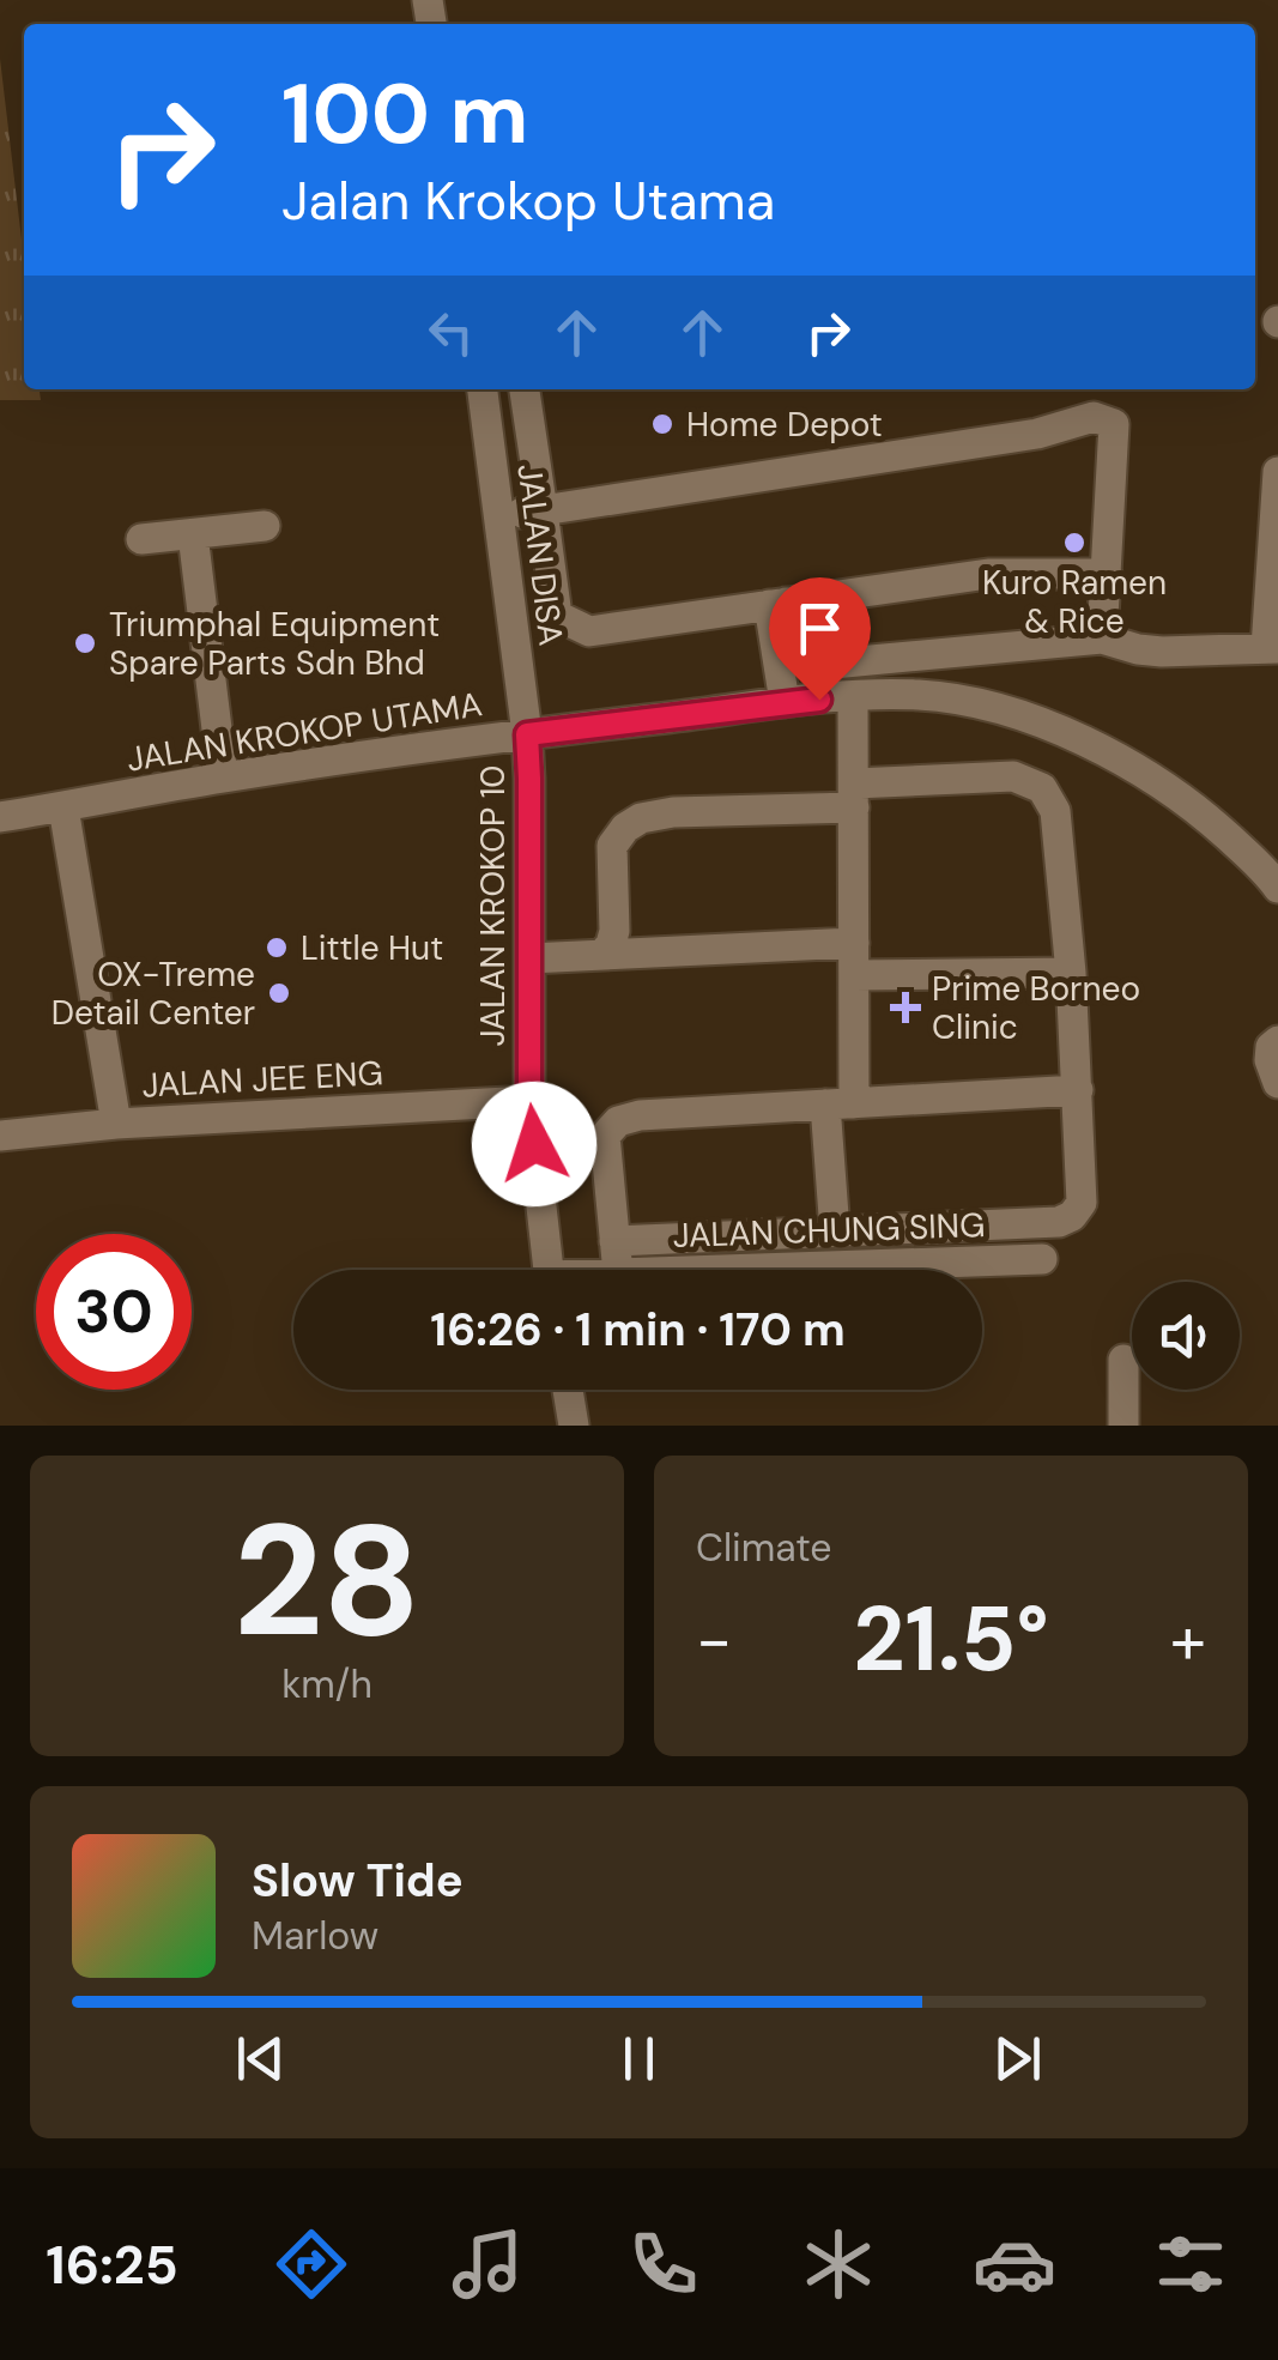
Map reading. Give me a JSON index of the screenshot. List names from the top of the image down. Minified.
{"streets":{"street":["JALAN DISA","JALAN KROKOP UTAMA","JALAN KROKOP 10","JALAN JEE ENG","JALAN CHUNG SING"]},"crossings":[["JALAN DISA","JALAN KROKOP UTAMA"],["JALAN DISA","JALAN KROKOP 10"],["JALAN KROKOP UTAMA","JALAN KROKOP 10"],["JALAN KROKOP 10","JALAN JEE ENG"]],"places":{"other":["Home Depot","Kuro Ramen & Rice","Triumphal Equipment Spare Parts Sdn Bhd","Little Hut","OX-Treme Detail Center"],"health":["Prime Borneo Clinic"]},"page":{"turn":["100 m","Jalan Krokop Utama"],"limit":"30","trip":"16:26 · 1 min · 170 m","tile":[["28","km/h"],"Climate"],"heat":["−","21.5°","+"],"song":["Slow Tide","Marlow"],"tabs":"16:25"}}
